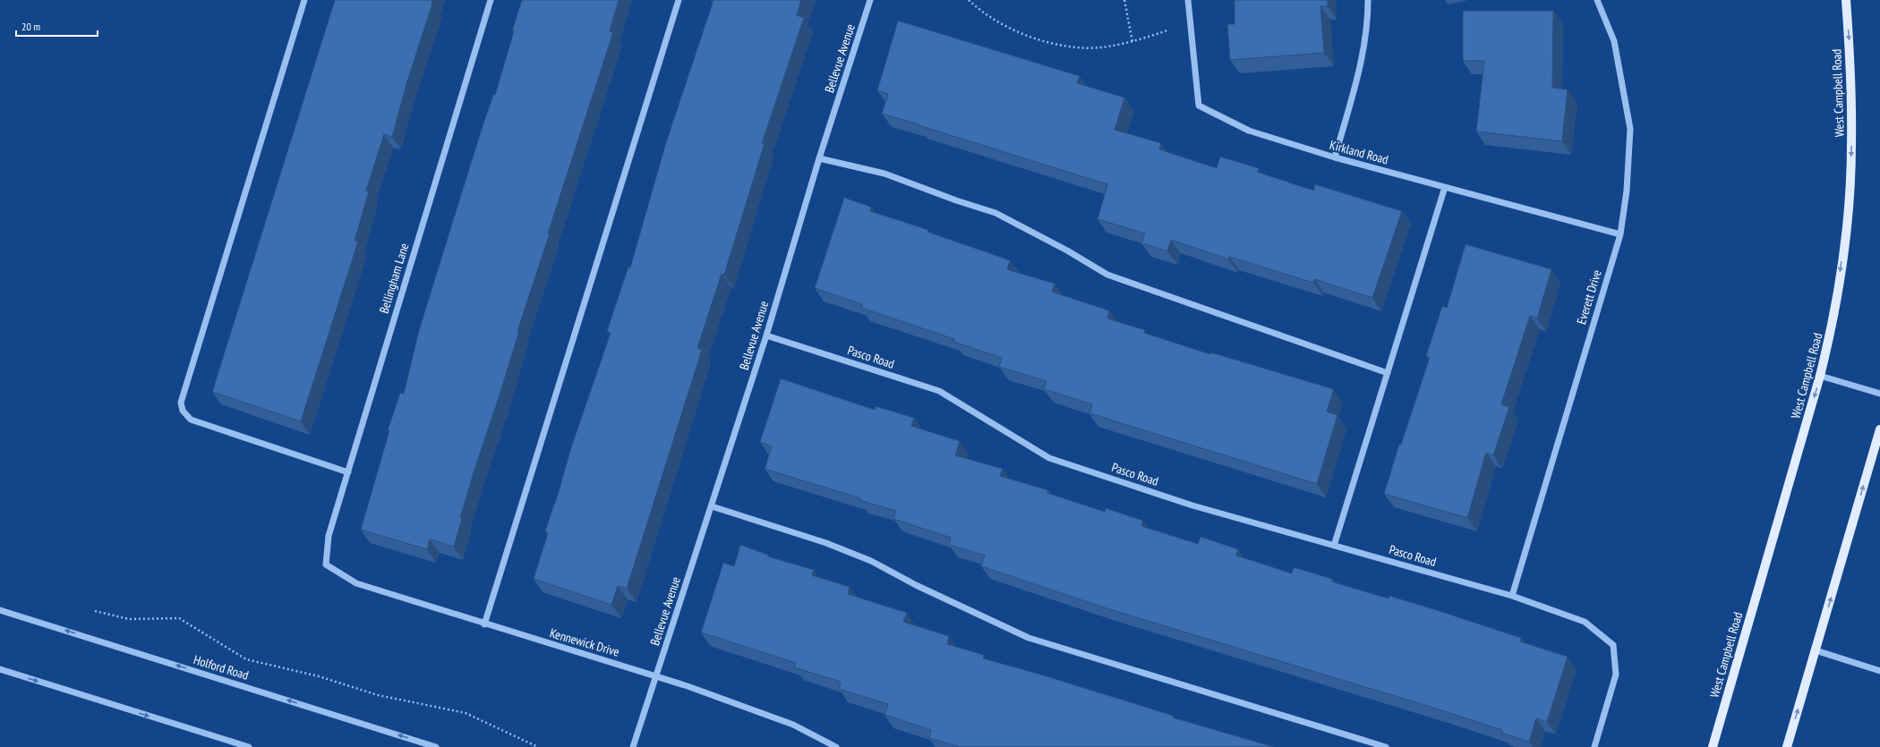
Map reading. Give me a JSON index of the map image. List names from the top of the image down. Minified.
{"streets":{"main road":["West Campbell Road"],"street":["Bellevue Avenue","Kirkland Road","Bellingham Lane","Everett Drive","Pasco Road","Kennewick Drive","Holford Road"]},"crossings":[["Bellevue Avenue","Pasco Road"],["Bellevue Avenue","Kennewick Drive"],["Kirkland Road","Everett Drive"],["Bellingham Lane","Kennewick Drive"],["Everett Drive","Pasco Road"]],"scale_bar":"20 m"}
